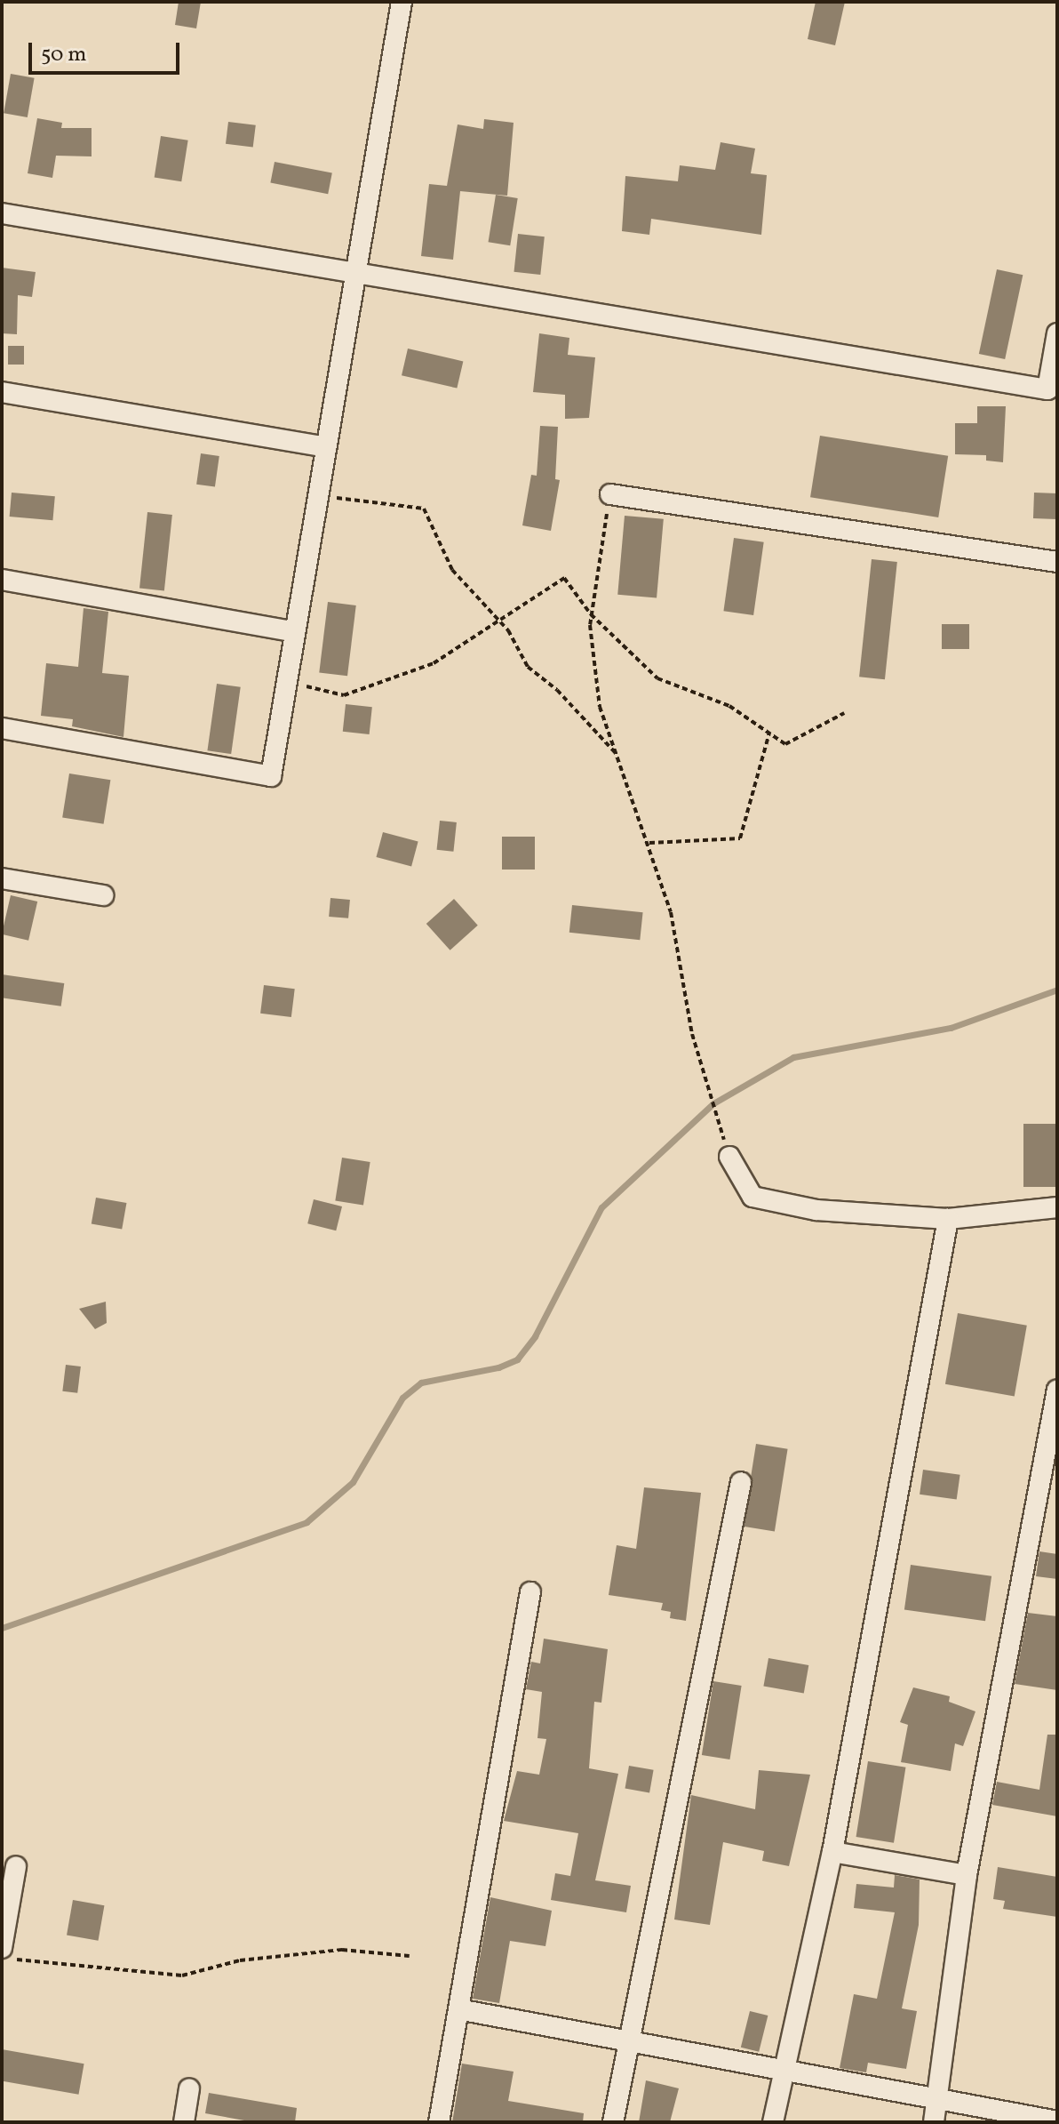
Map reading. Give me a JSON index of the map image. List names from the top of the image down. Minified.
{"scale_bar":"50 m"}
